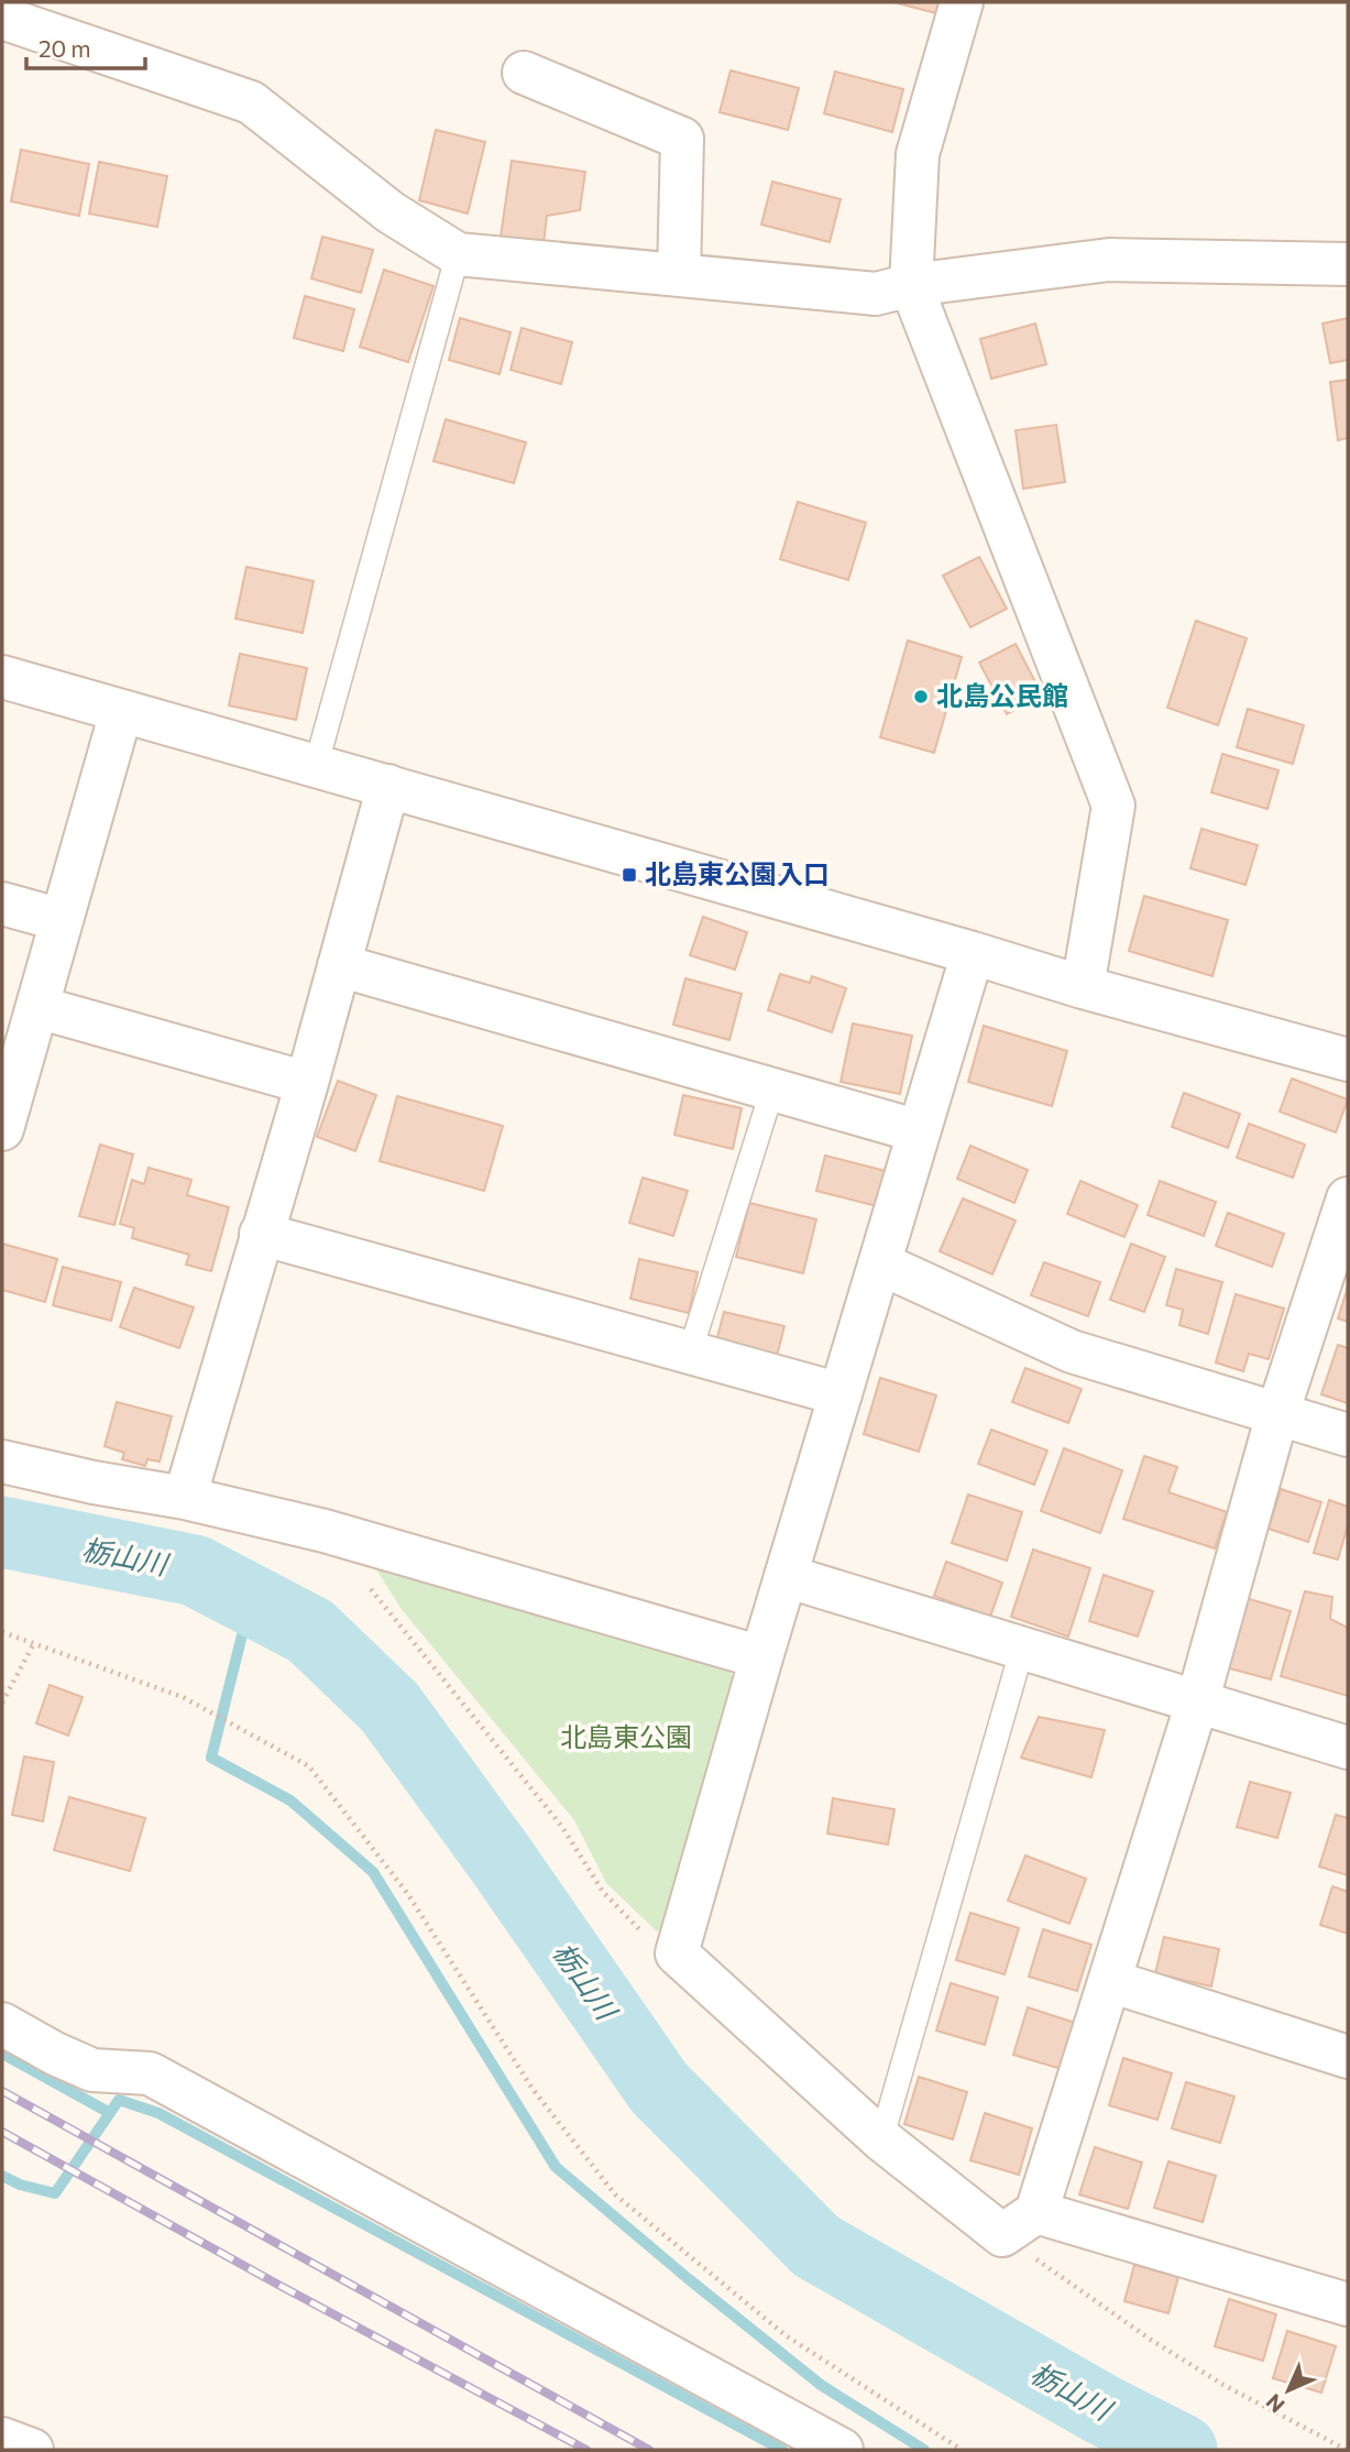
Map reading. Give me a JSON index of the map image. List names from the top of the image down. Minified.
{"water":["栃山川"],"parks":["北島東公園"],"places":{"other":["北島公民館"],"transit":["北島東公園入口"]},"scale_bar":"20 m","north":"bottom left"}
